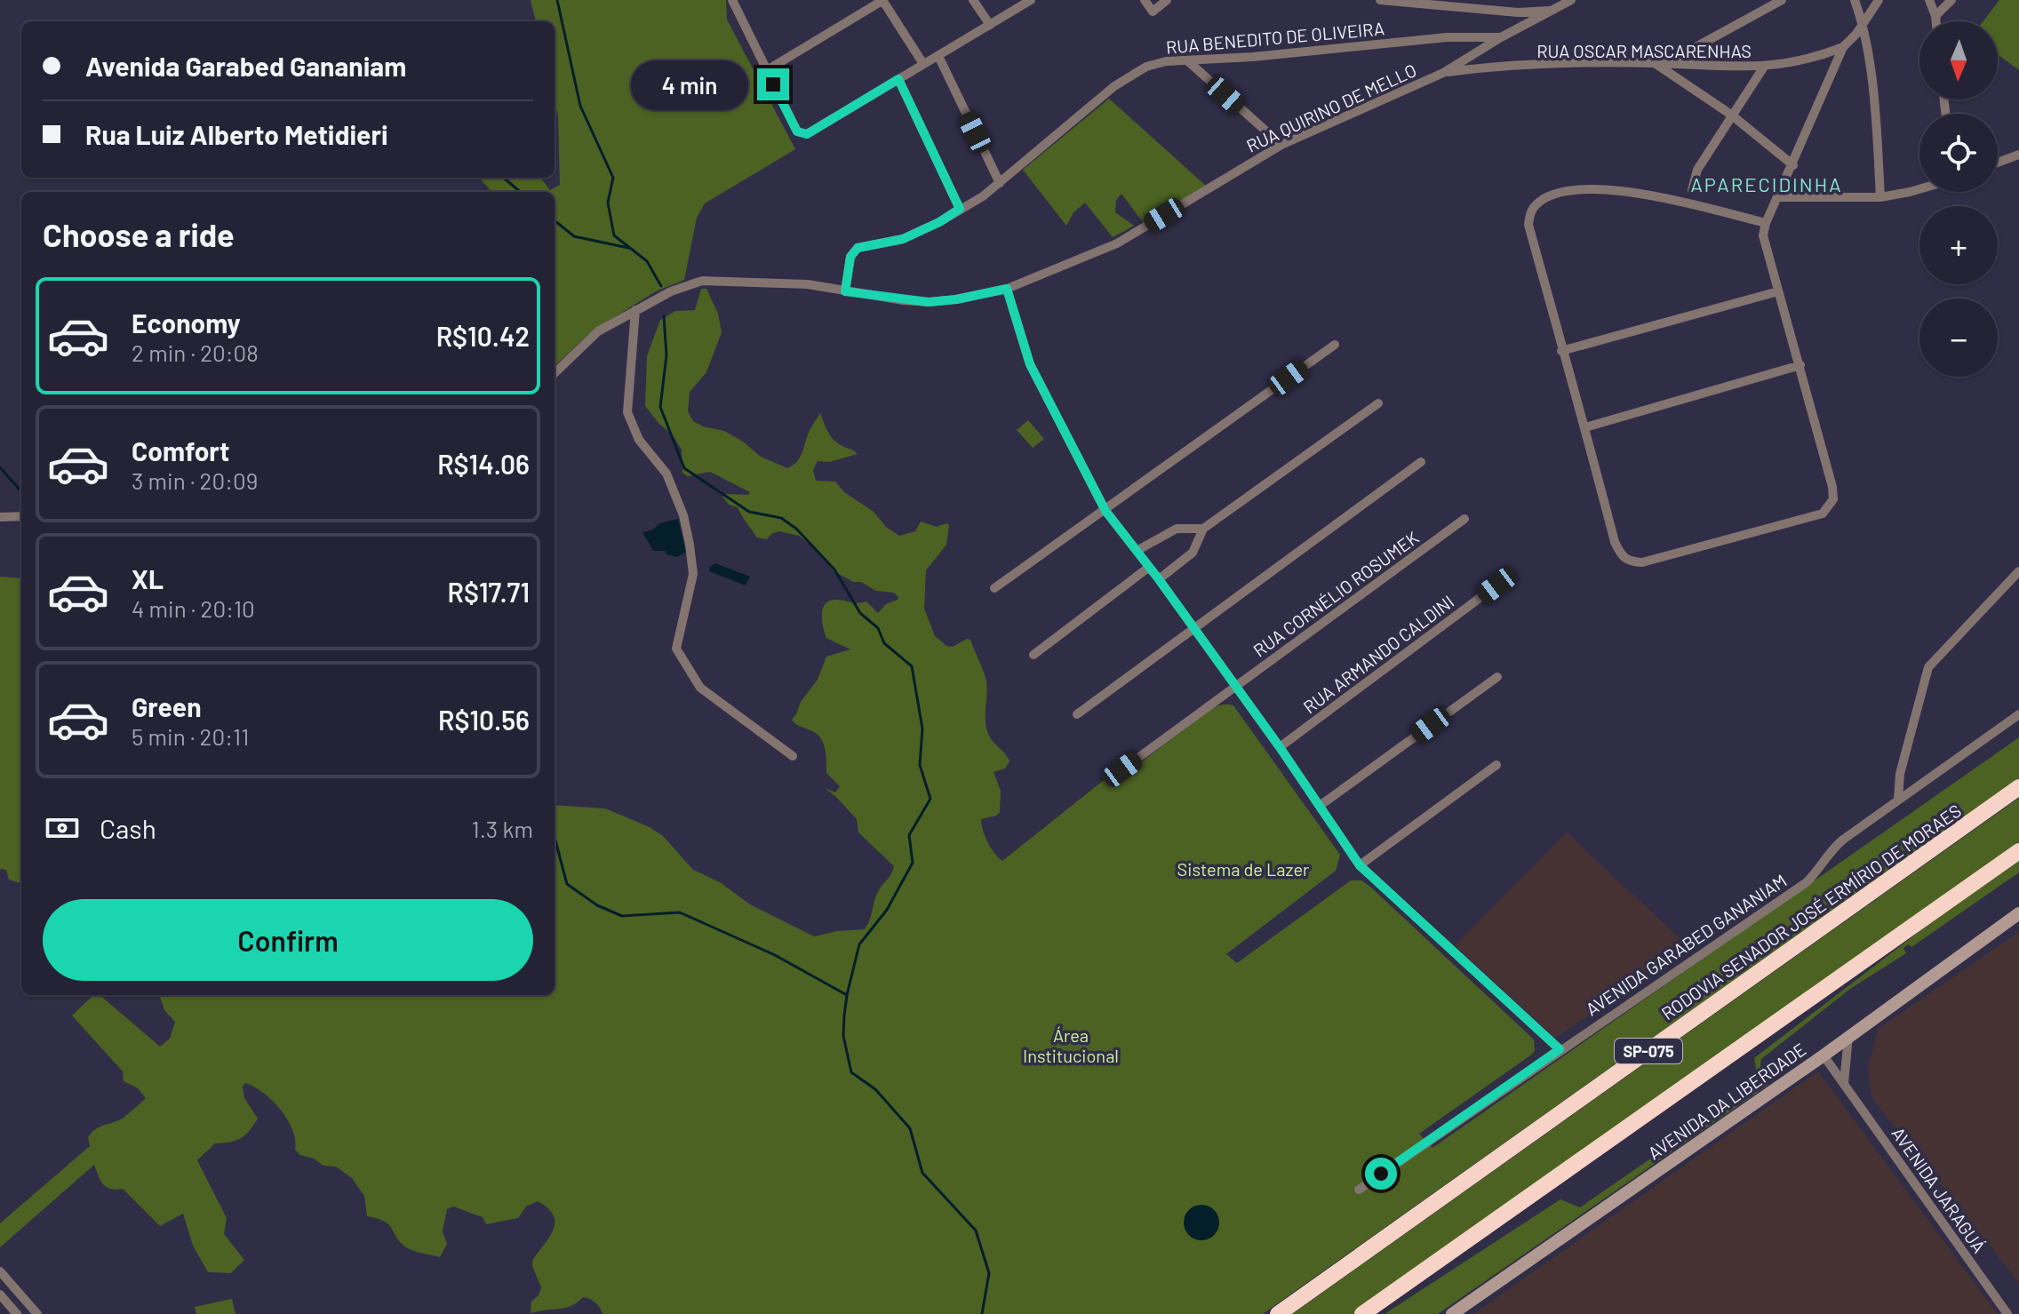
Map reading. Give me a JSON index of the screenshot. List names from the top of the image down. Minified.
{"streets":{"highway":["RODOVIA SENADOR JOSÉ ERMÍRIO DE MORAES","SP-075"],"street":["RUA BENEDITO DE OLIVEIRA","RUA OSCAR MASCARENHAS","RUA QUIRINO DE MELLO","RUA CORNÉLIO ROSUMEK","RUA ARMANDO CALDINI","AVENIDA GARABED GANANIAM","AVENIDA DA LIBERDADE","AVENIDA JARAGUÁ"]},"crossings":[["RUA BENEDITO DE OLIVEIRA","RUA QUIRINO DE MELLO"],["RUA OSCAR MASCARENHAS","RUA QUIRINO DE MELLO"],["AVENIDA DA LIBERDADE","AVENIDA JARAGUÁ"]],"districts":["APARECIDINHA"],"parks":["Sistema de Lazer","Área Institucional"],"north":"bottom","page":{"map_buttons":["+","−"],"banner":["Avenida Garabed Gananiam","Rua Luiz Alberto Metidieri"],"bubble":"4 min","heading":"Choose a ride","list":[{"name":"Economy","note":"2 min · 20:08","value":"R$10.42"},{"name":"Comfort","note":"3 min · 20:09","value":"R$14.06"},{"name":"XL","note":"4 min · 20:10","value":"R$17.71"},{"name":"Green","note":"5 min · 20:11","value":"R$10.56"}],"pay":["Cash","1.3 km"],"buttons":"Confirm"}}
